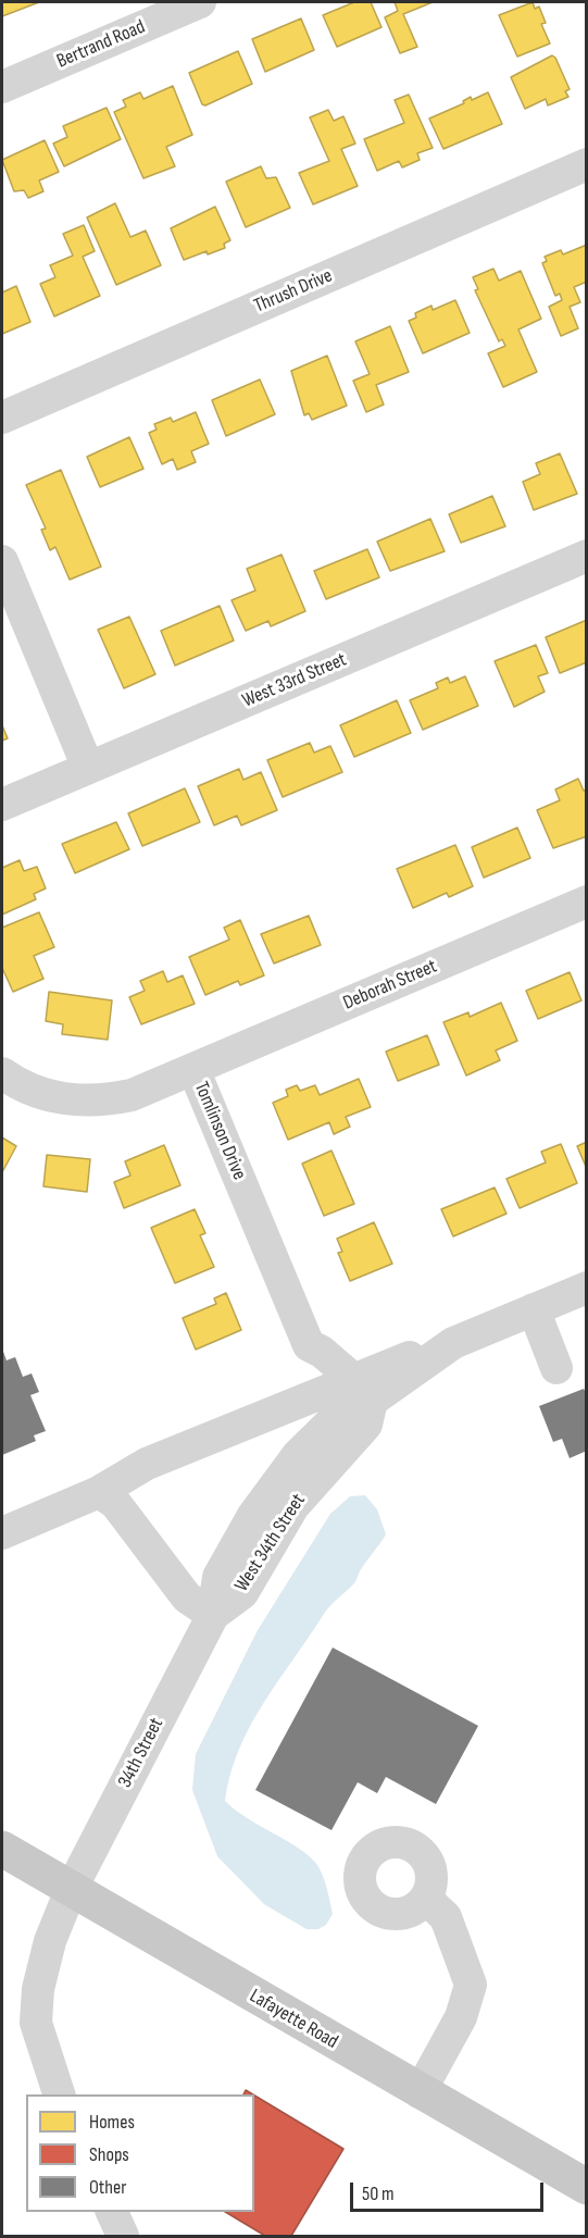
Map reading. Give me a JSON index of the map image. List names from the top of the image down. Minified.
{"streets":{"main road":["Lafayette Road"],"street":["Bertrand Road","Thrush Drive","West 33rd Street","Deborah Street","Tomlinson Drive","West 34th Street","34th Street"]},"crossings":[["Deborah Street","Tomlinson Drive"],["West 34th Street","34th Street"],["34th Street","Lafayette Road"]],"legend":["Homes","Shops","Other"],"scale_bar":"50 m"}
